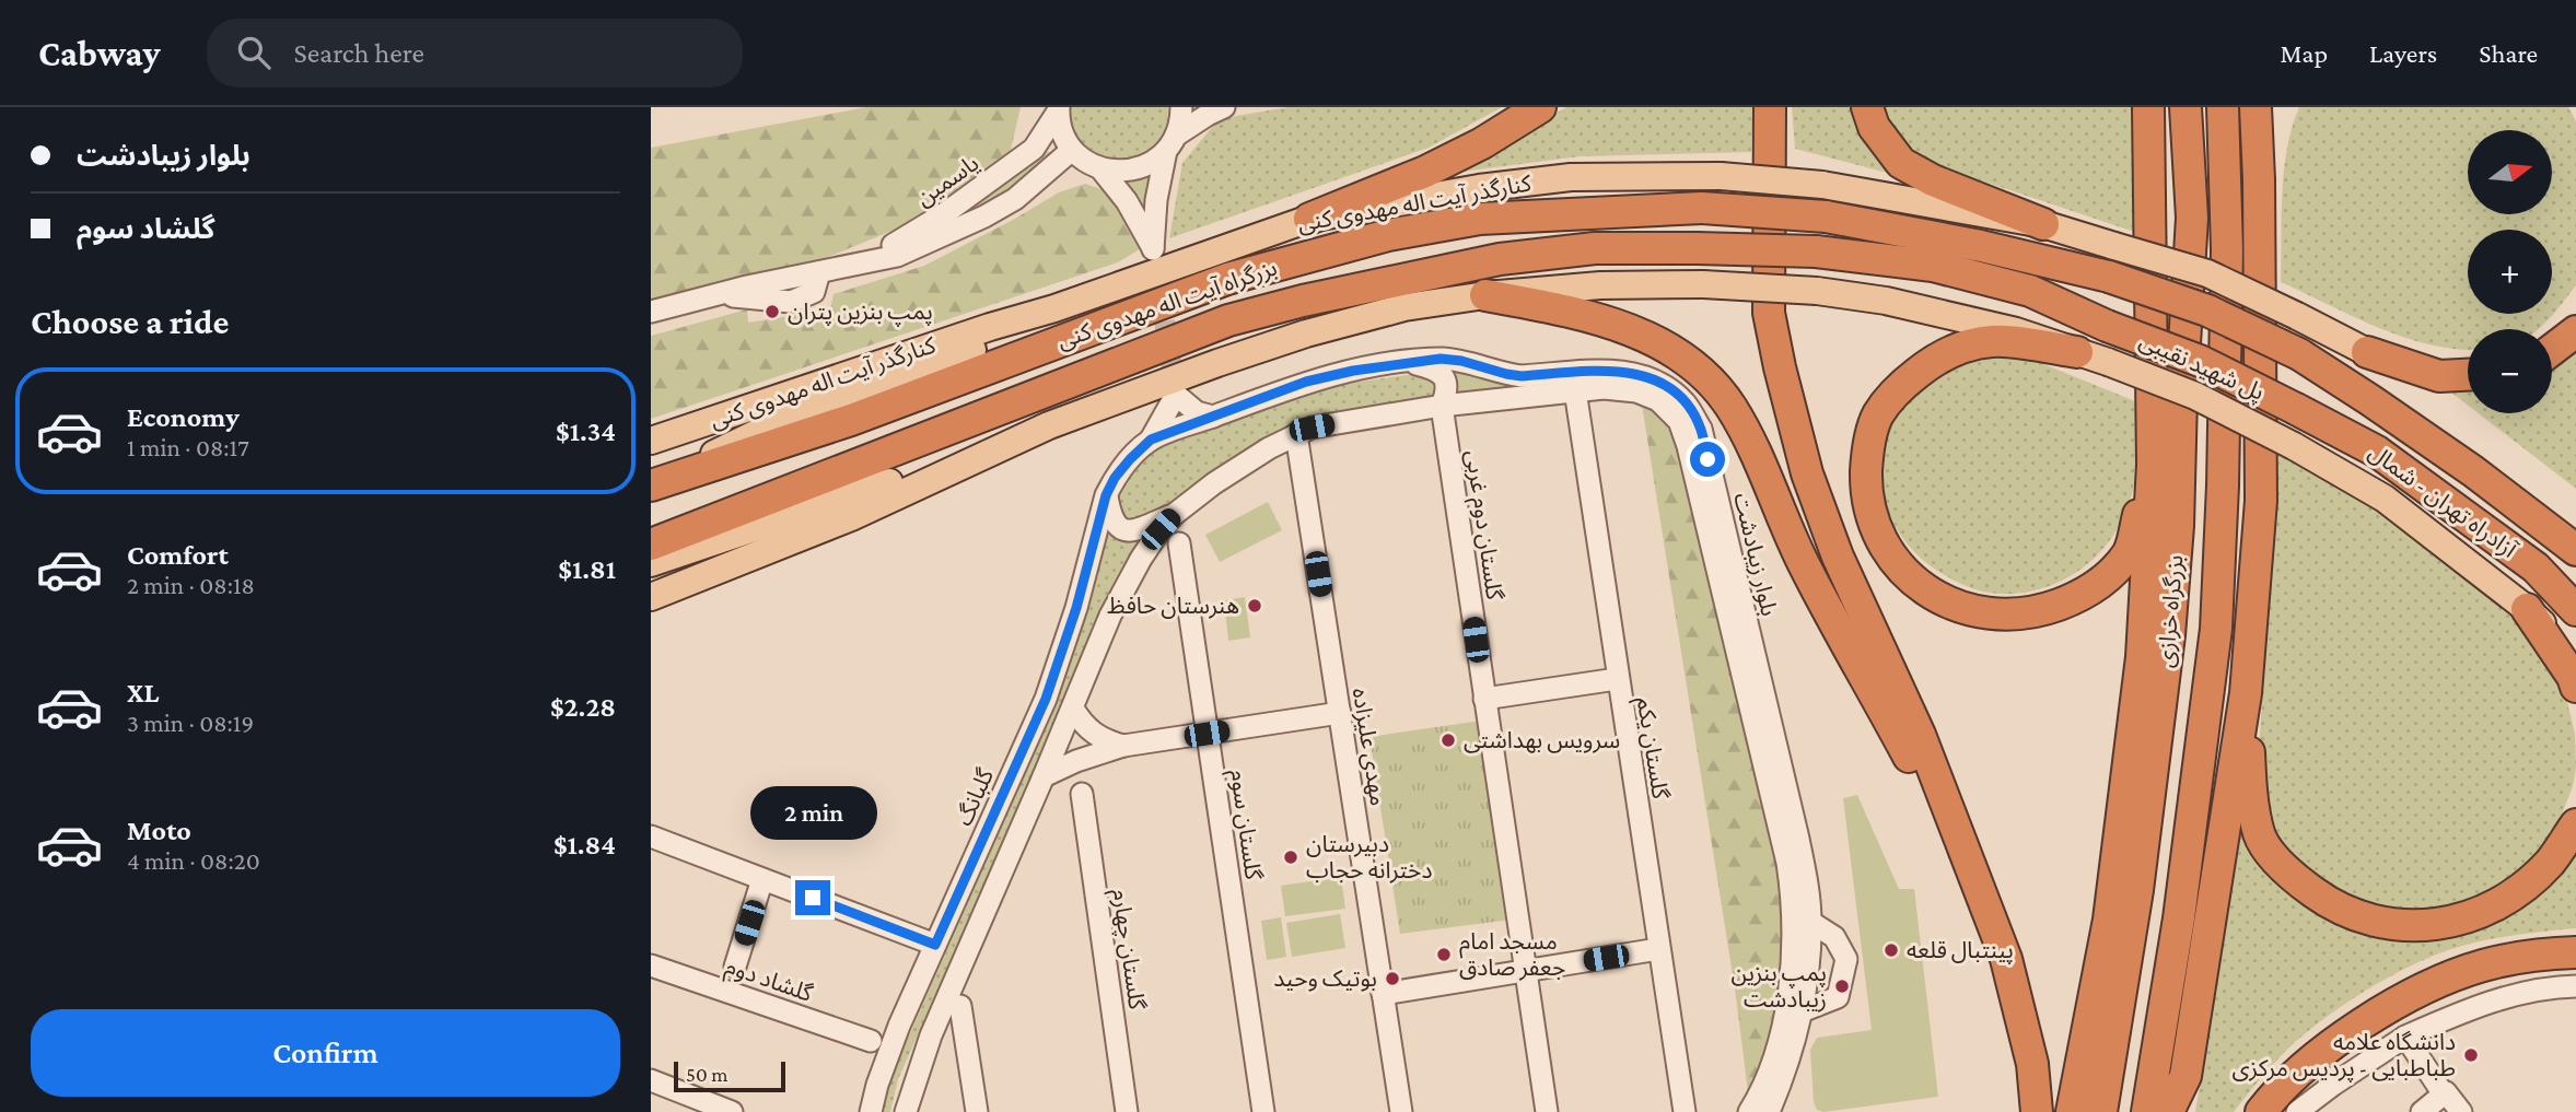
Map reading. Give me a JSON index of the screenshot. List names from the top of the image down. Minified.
{"streets":{"highway":["بزرگراه آیت اله مهدوی کنی","پل شهید نقیبی","آزادراه تهران - شمال","بزرگراه خرازی"],"main road":["کنارگذر آیت اله مهدوی کنی"],"street":["یاسمین","گلستان دوم غربی","بلوار زیبادشت","مهدی علیزاده","گلستان یکم","گلبانگ","گلستان سوم","گلستان چهارم","گلشاد دوم"]},"crossings":[["بزرگراه آیت اله مهدوی کنی","پل شهید نقیبی"],["بزرگراه آیت اله مهدوی کنی","آزادراه تهران - شمال"],["پل شهید نقیبی","آزادراه تهران - شمال"],["گلستان دوم غربی","بلوار زیبادشت"],["بلوار زیبادشت","مهدی علیزاده"],["بلوار زیبادشت","گلستان یکم"],["بلوار زیبادشت","گلبانگ"]],"places":["پمپ بنزین پتران","هنرستان حافظ","سرویس بهداشتی","دبیرستان دخترانه حجاب","پینتبال قلعه","مسجد امام جعفر صادق","بوتیک وحید","پمپ بنزین زیبادشت","دانشگاه علامه طباطبایی - پردیس مرکزی"],"scale_bar":"50 m","north":"right","page":{"header":"Cabway","search":"Search here","nav":["Map","Layers","Share"],"banner":["بلوار زیبادشت","گلشاد سوم"],"map_buttons":["+","−"],"heading":"Choose a ride","list":[{"name":"Economy","note":"1 min · 08:17","value":"$1.34"},{"name":"Comfort","note":"2 min · 08:18","value":"$1.81"},{"name":"XL","note":"3 min · 08:19","value":"$2.28"},{"name":"Moto","note":"4 min · 08:20","value":"$1.84"}],"bubble":"2 min","buttons":"Confirm","scale":"50 m"}}
